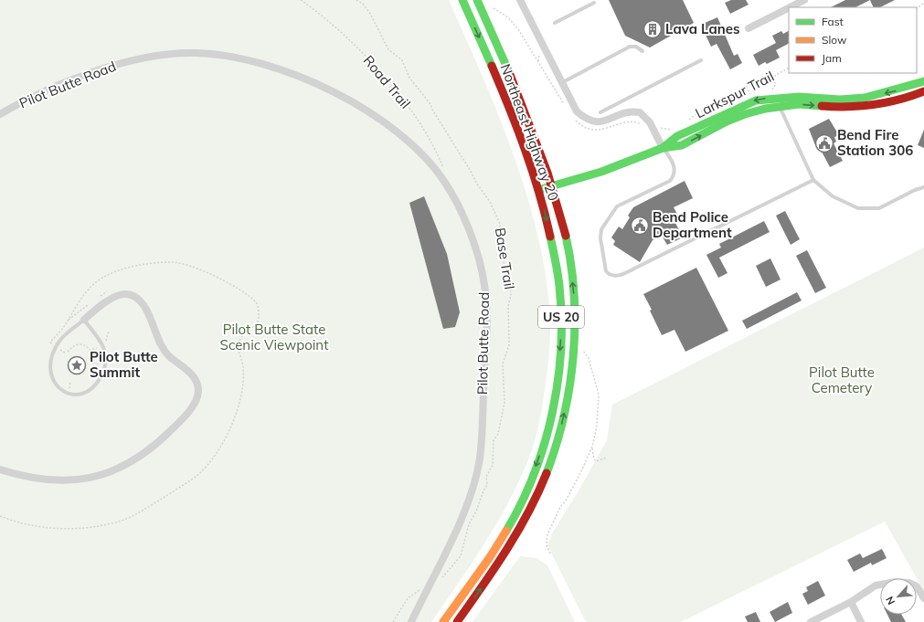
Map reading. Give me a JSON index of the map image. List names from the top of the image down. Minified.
{"streets":{"main road":["Northeast Highway 20","US 20"],"street":["Pilot Butte Road"],"path":["Road Trail","Larkspur Trail","Base Trail"]},"crossings":[["Road Trail","Pilot Butte Road"]],"parks":["Pilot Butte State Scenic Viewpoint","Pilot Butte Cemetery"],"places":{"building":["Lava Lanes"],"public building":["Bend Fire Station 306","Bend Police Department"],"place":["Pilot Butte Summit"]},"legend":["Fast","Slow","Jam"],"north":"bottom left"}
